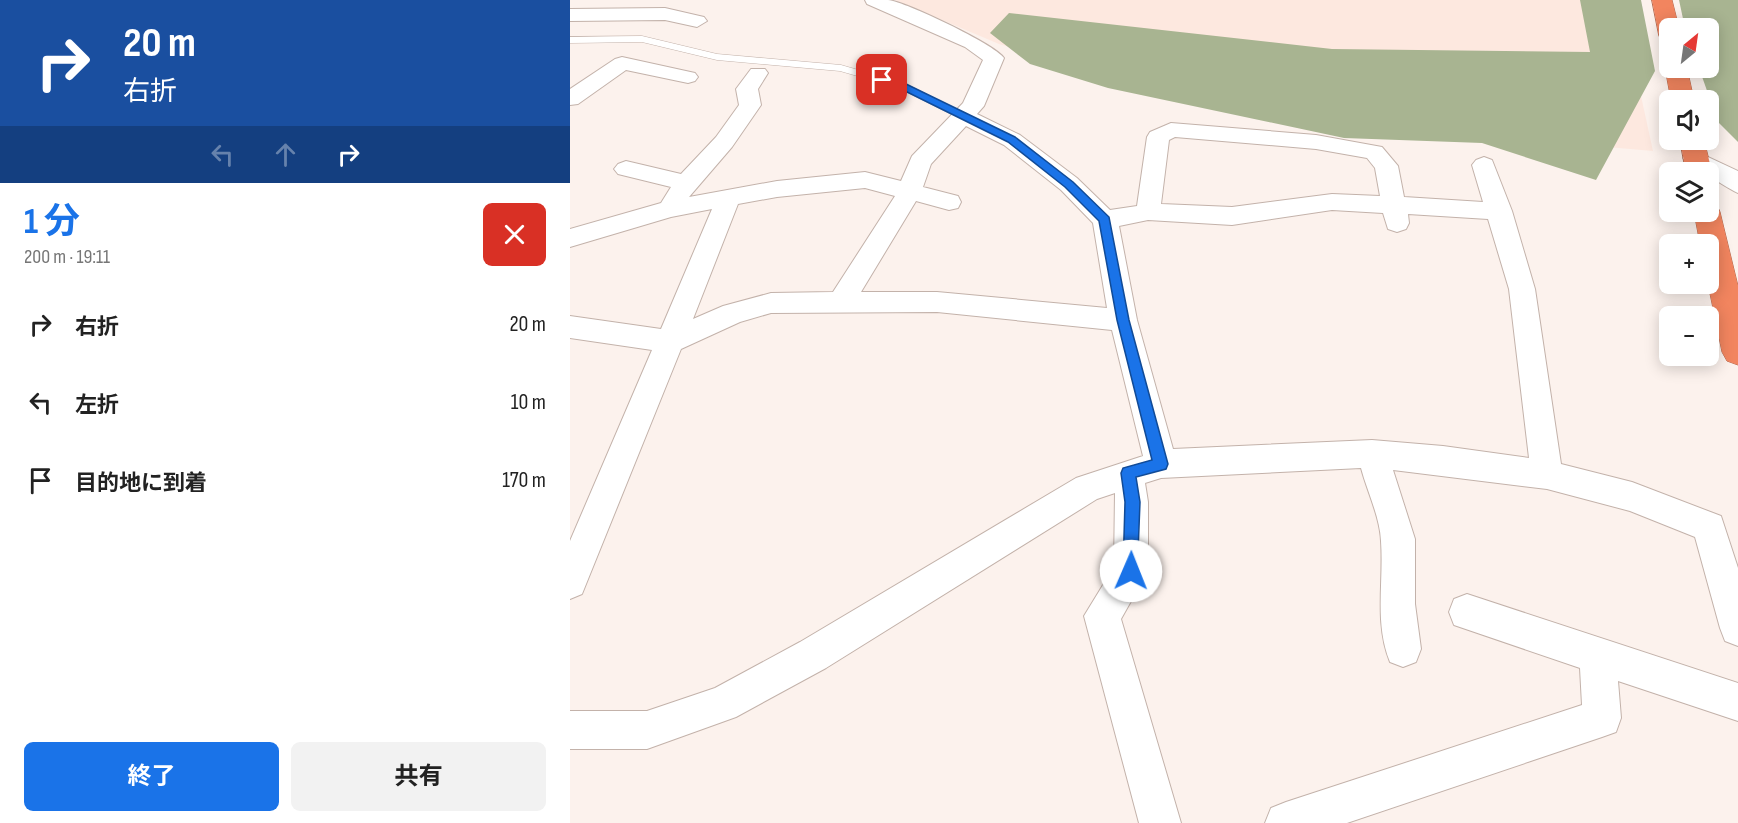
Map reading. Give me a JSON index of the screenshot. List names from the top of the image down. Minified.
{"north":"top right","page":{"turn":["20 m","右折"],"map_buttons":["+","−"],"heading":["1 分","200 m · 19:11"],"list":[{"name":"右折","value":"20 m"},{"name":"左折","value":"10 m"},{"name":"目的地に到着","value":"170 m"}],"buttons":["終了","共有"]}}
